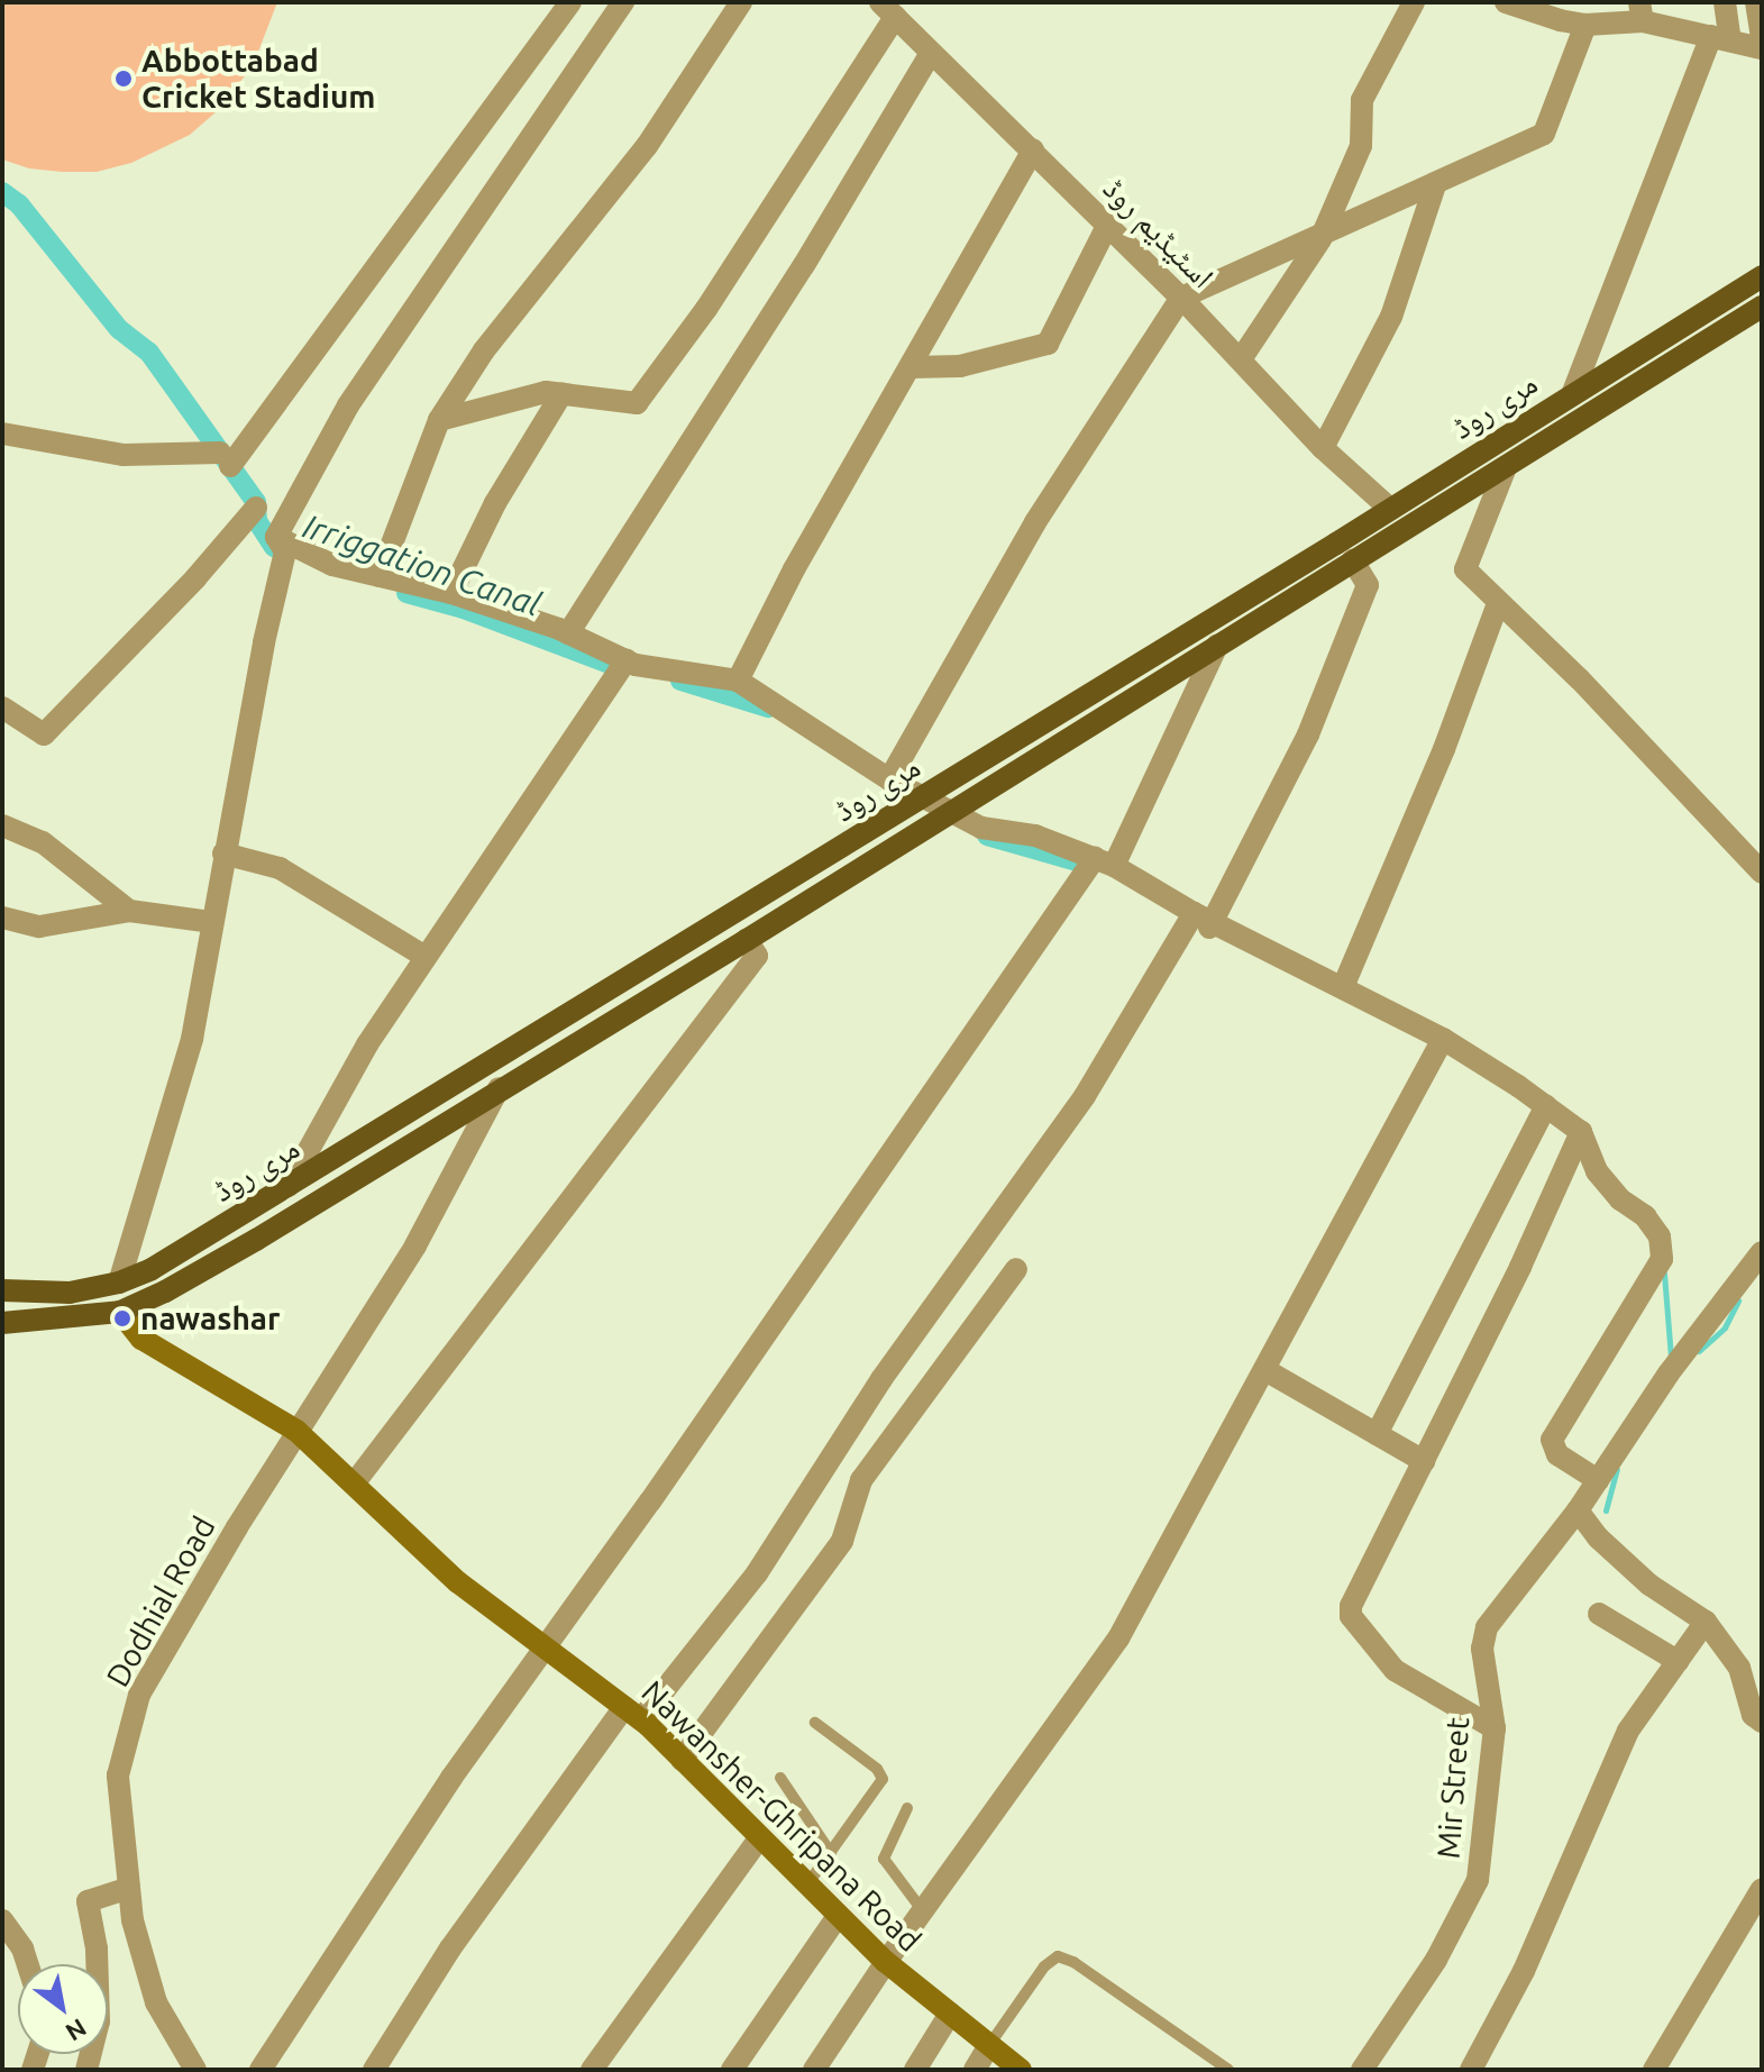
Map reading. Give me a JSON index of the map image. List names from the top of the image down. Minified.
{"streets":{"main road":["مری روڈ","Nawansher-Ghripana Road"],"street":["اسٹیڈیم روڈ","Dodhial Road","Mir Street"]},"crossings":[["اسٹیڈیم روڈ","مری روڈ"],["مری روڈ","Dodhial Road"],["مری روڈ","Nawansher-Ghripana Road"],["Dodhial Road","Nawansher-Ghripana Road"]],"water":["Irriggation Canal"],"places":["Abbottabad Cricket Stadium","nawashar"],"north":"bottom right"}
